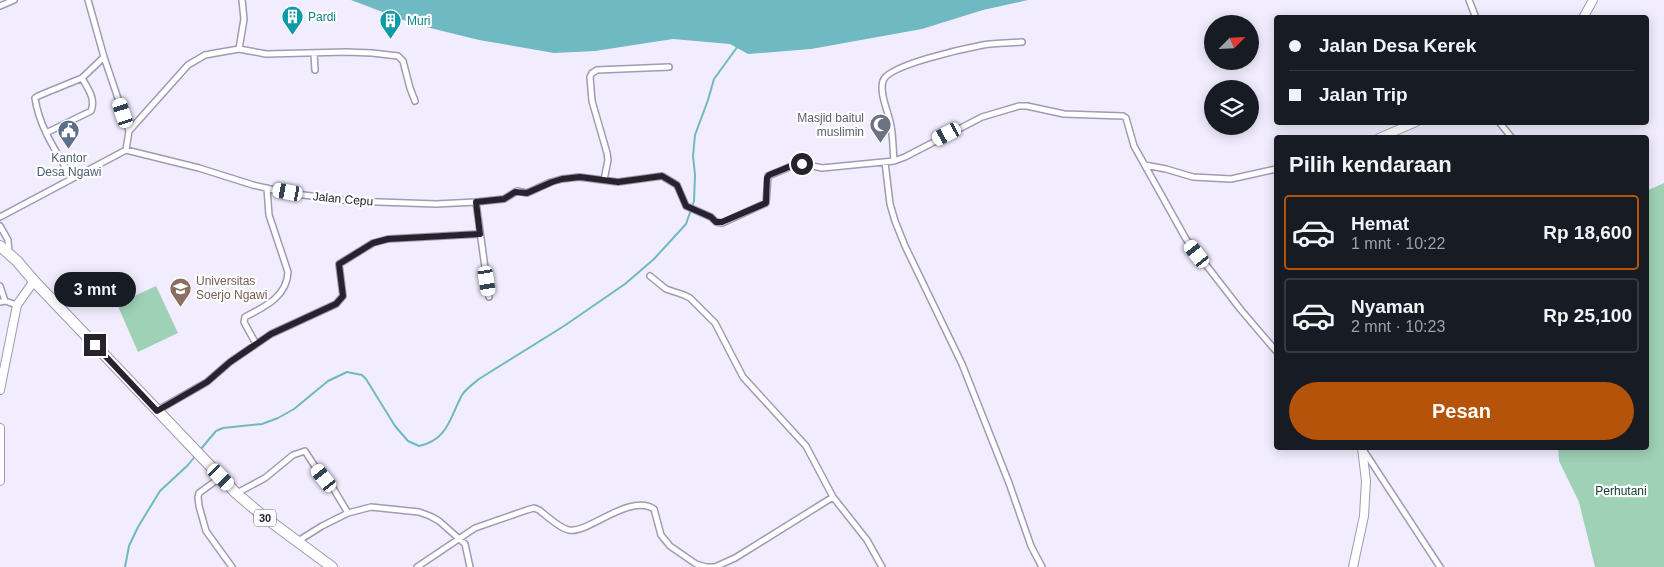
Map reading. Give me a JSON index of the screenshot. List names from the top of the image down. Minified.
{"streets":{"highway":["30"],"street":["Jalan Cepu"]},"parks":["Perhutani"],"places":{"building":["Pardi","Muri"],"mosque":["Masjid baitul muslimin"],"public building":["Kantor Desa Ngawi"],"school or university":["Universitas Soerjo Ngawi"]},"north":"top right","page":{"banner":["Jalan Desa Kerek","Jalan Trip"],"heading":"Pilih kendaraan","list":[{"name":"Hemat","note":"1 mnt · 10:22","value":"Rp 18,600"},{"name":"Nyaman","note":"2 mnt · 10:23","value":"Rp 25,100"}],"bubble":"3 mnt","buttons":"Pesan"}}
